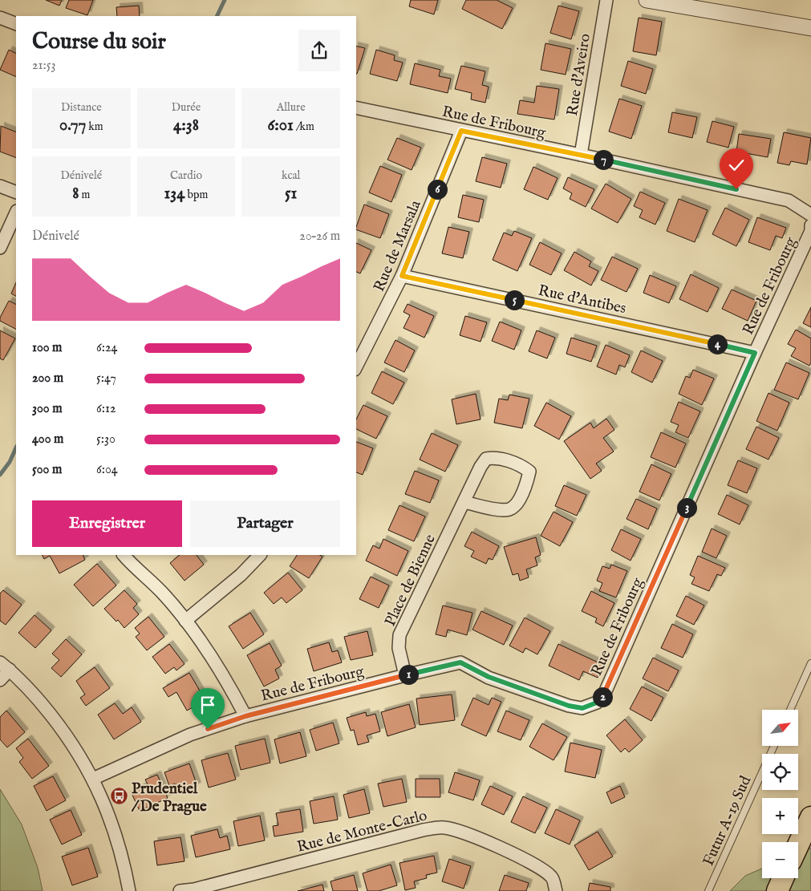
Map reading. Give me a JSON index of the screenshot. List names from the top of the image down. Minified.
{"streets":{"street":["Rue d'Aveiro","Rue de Fribourg","Rue de Marsala","Rue d'Antibes","Place de Bienne","Rue de Monte-Carlo"],"lane":["Futur A-19 Sud"]},"crossings":[["Rue d'Aveiro","Rue de Fribourg"],["Rue de Fribourg","Rue de Marsala"],["Rue de Fribourg","Rue d'Antibes"],["Rue de Fribourg","Place de Bienne"],["Rue de Marsala","Rue d'Antibes"]],"places":{"bus stop":["Prudentiel / De Prague"]},"north":"top right","page":{"heading":["Course du soir","21:53"],"stats":[["Distance","0.77 km"],["Durée","4:38"],["Allure","6:01 /km"],["Dénivelé","8 m"],["Cardio","134 bpm"],["kcal","51"]],"pins":["7","6","5","4","3","1","2"],"chart":["Dénivelé","20–26 m"],"list":[{"name":"100 m","note":"6:24"},{"name":"200 m","note":"5:47"},{"name":"300 m","note":"6:12"},{"name":"400 m","note":"5:30"},{"name":"500 m","note":"6:04"}],"buttons":["Enregistrer","Partager"],"map_buttons":["+","−"]}}
